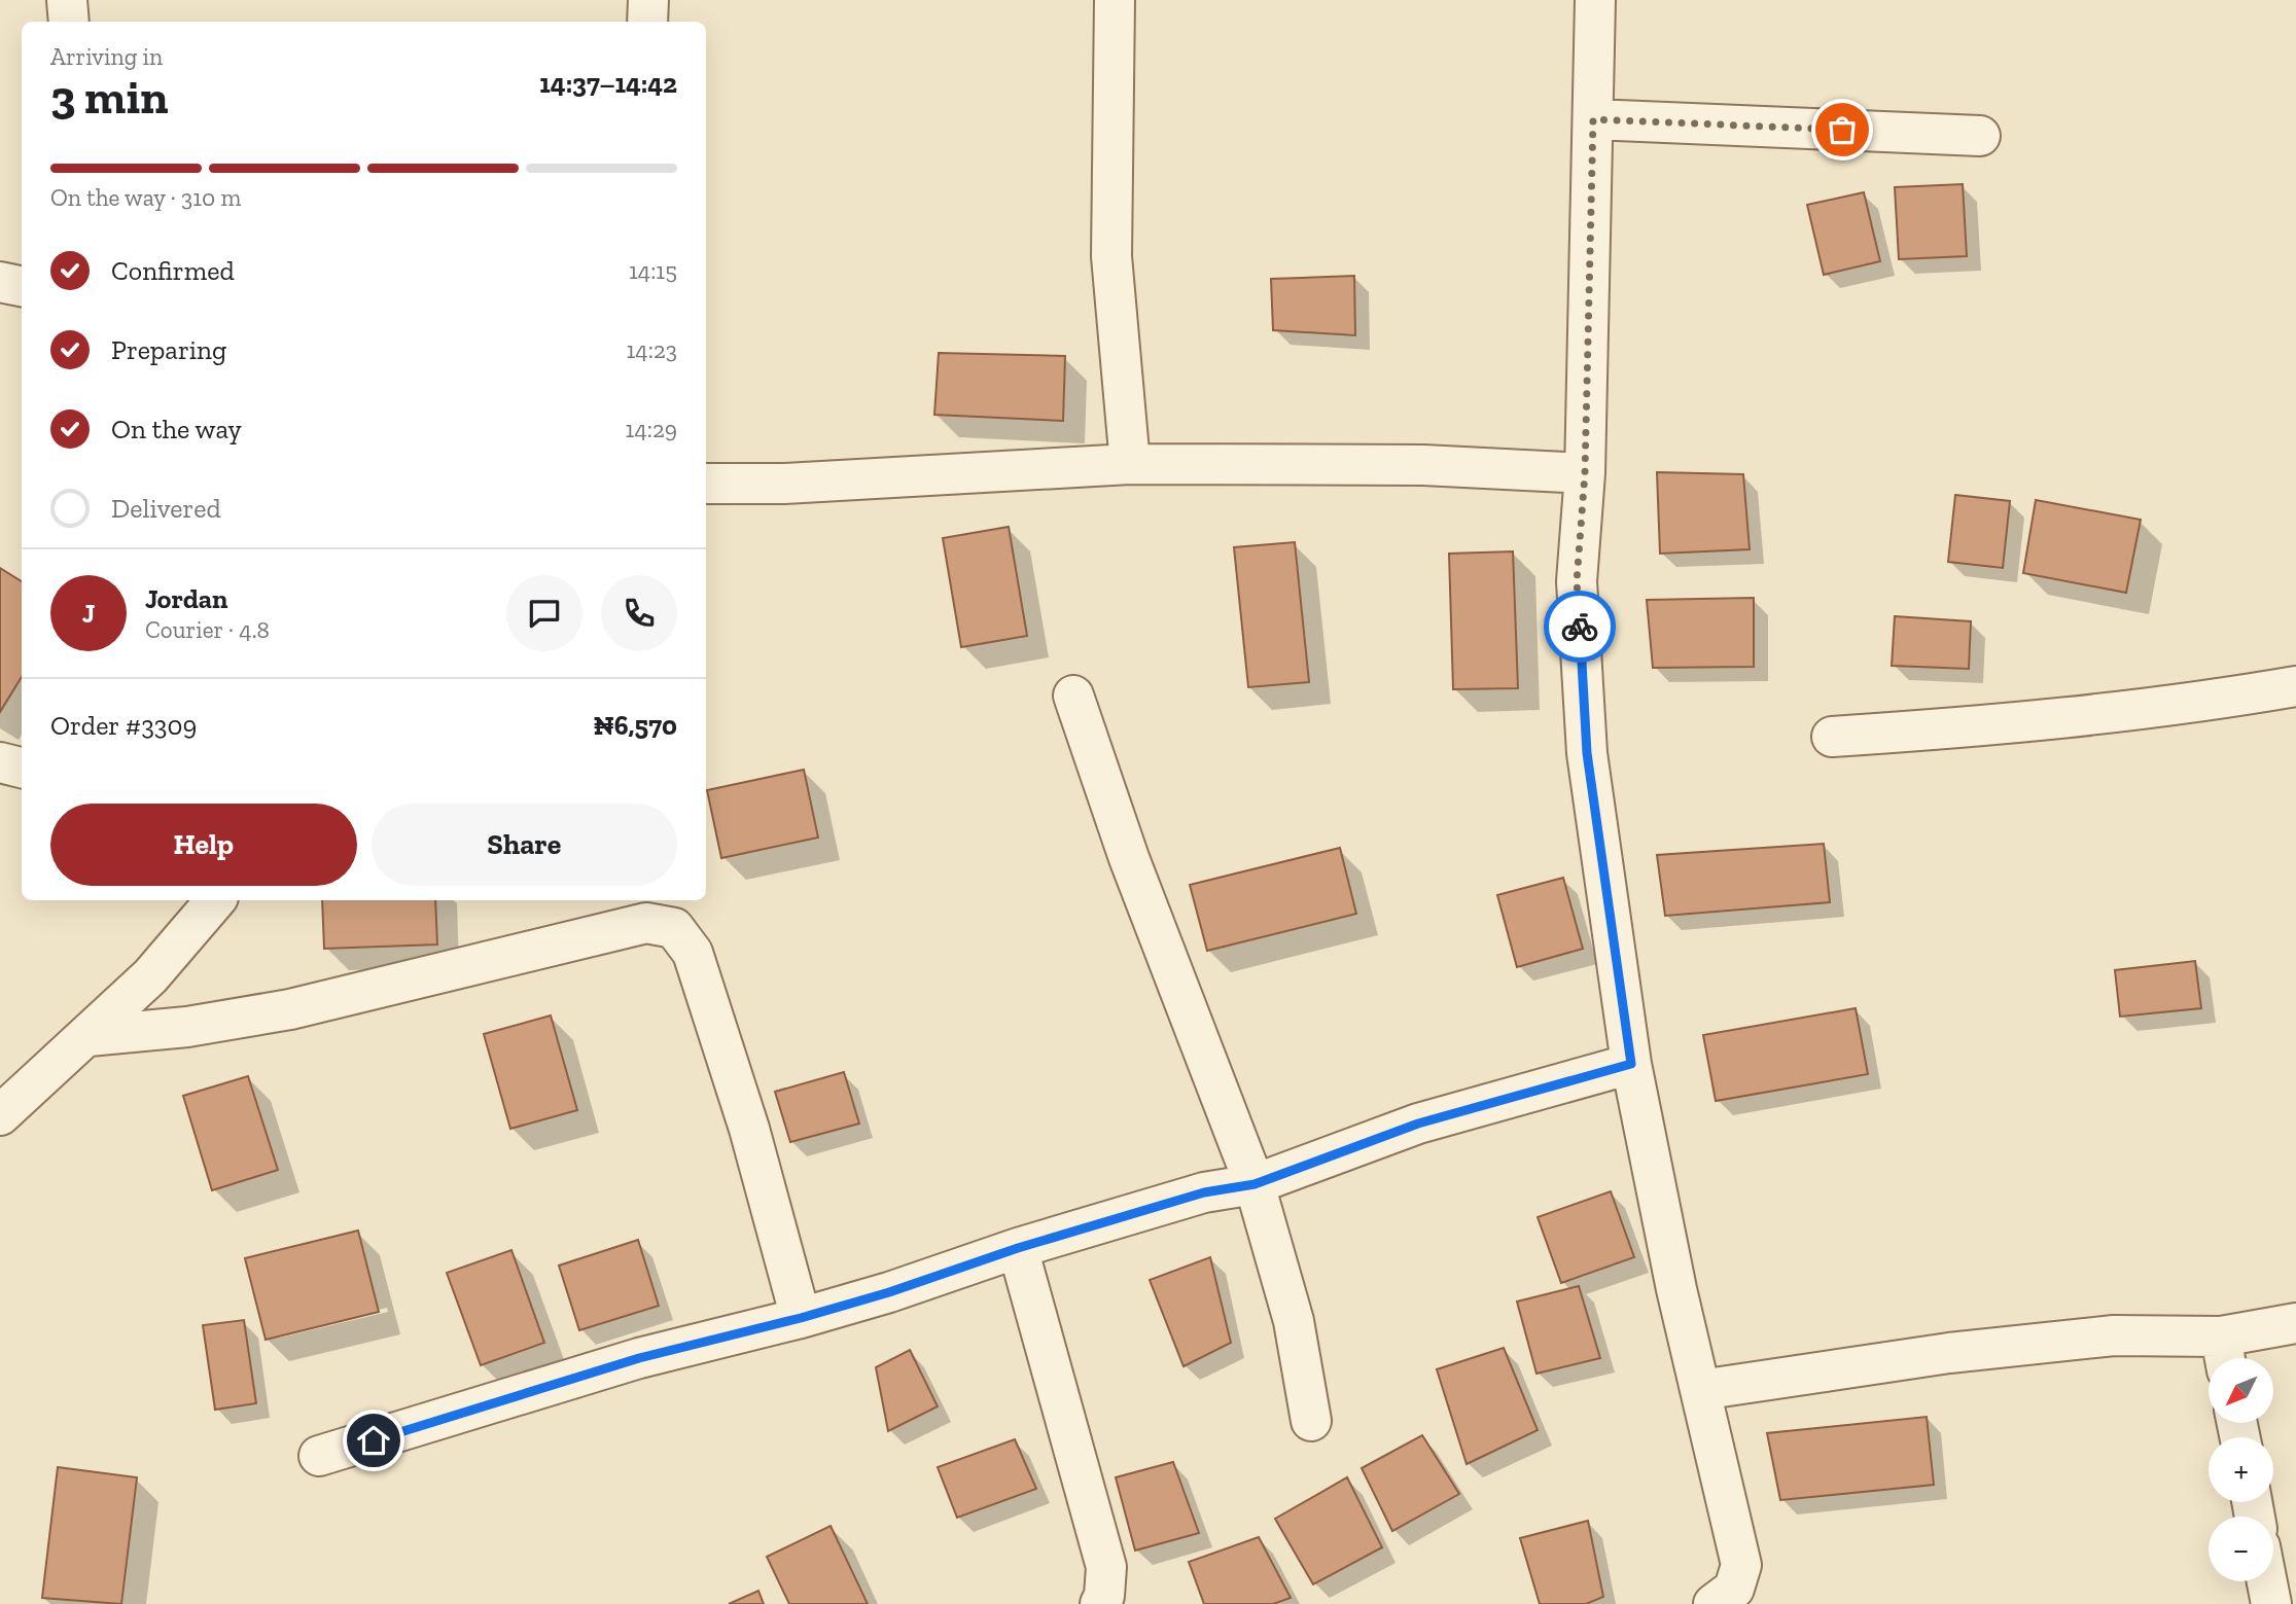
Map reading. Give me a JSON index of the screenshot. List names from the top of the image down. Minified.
{"north":"bottom left","page":{"heading":["3 min","Arriving in","14:37–14:42"],"panel":["Jordan","Courier · 4.8","Order #3309","₦6,570"],"bar":"On the way · 310 m","list":[["Confirmed","14:15"],["Preparing","14:23"],["On the way","14:29"],"Delivered"],"round":"J","buttons":["Help","Share"],"map_buttons":["+","−"]}}
